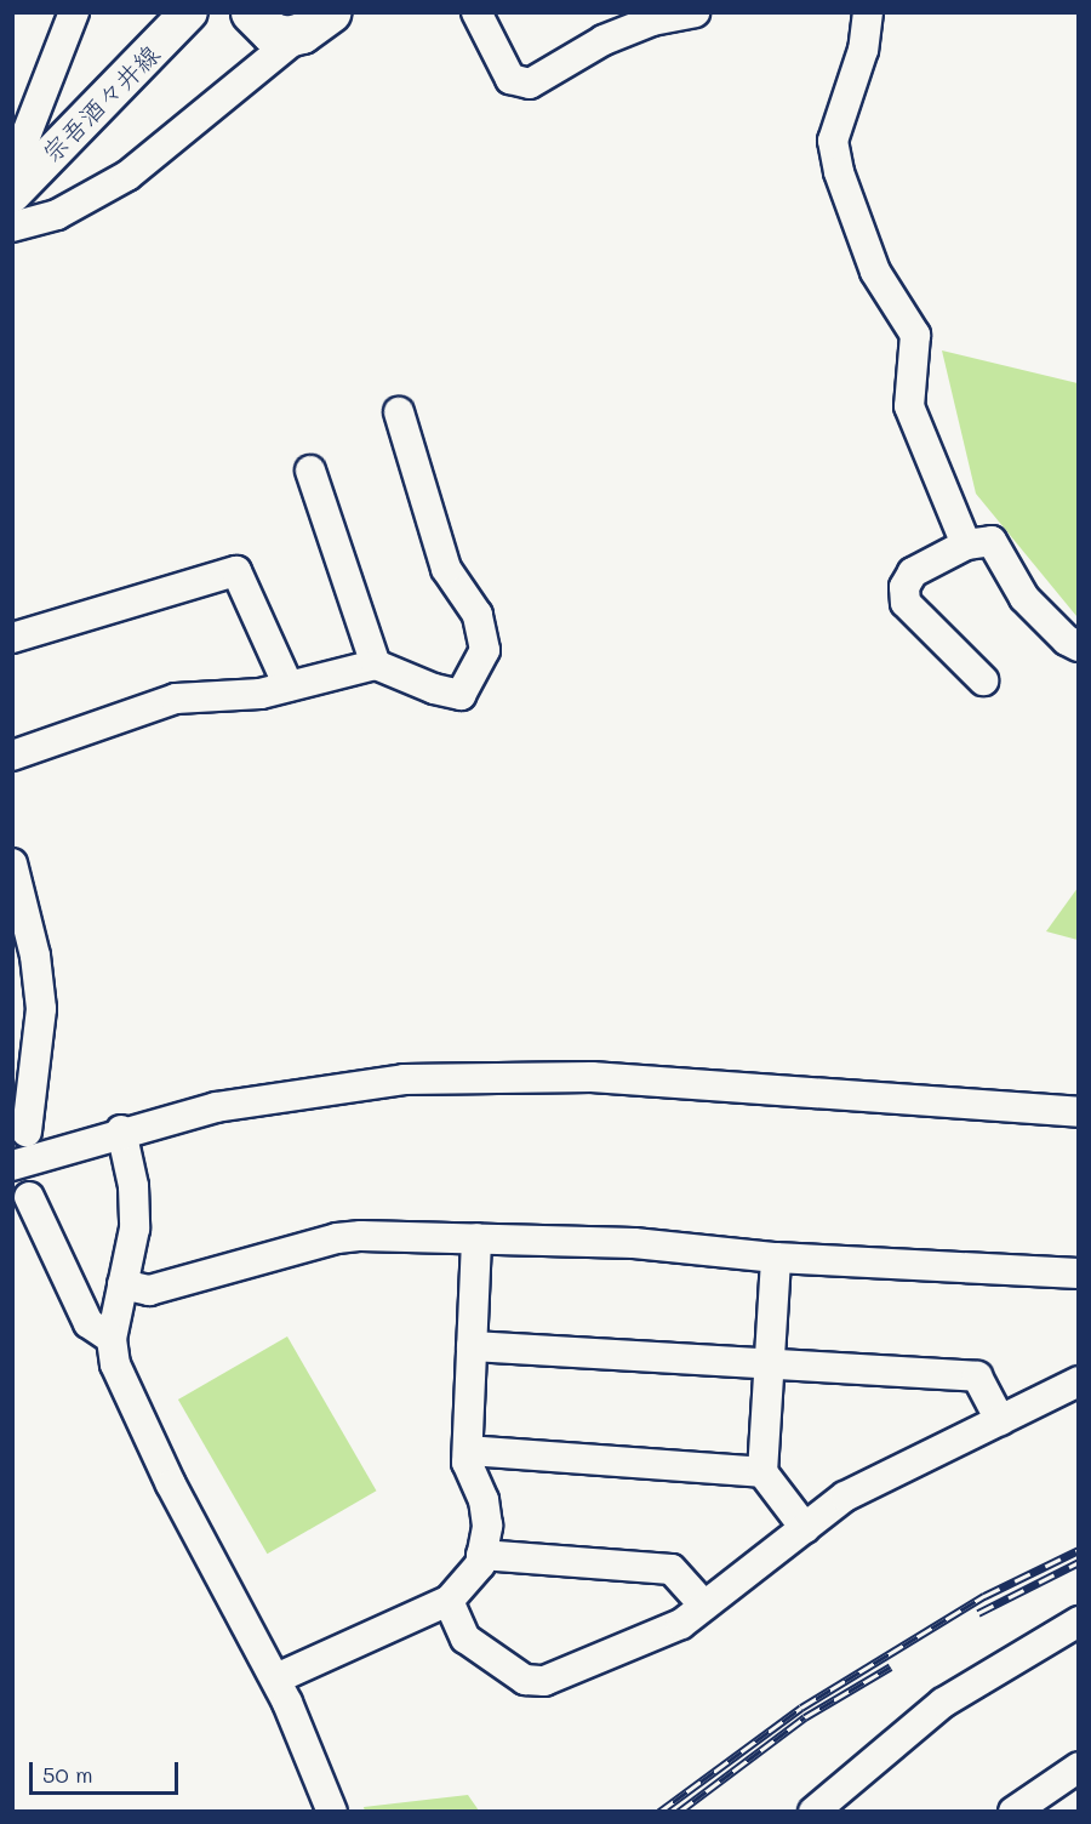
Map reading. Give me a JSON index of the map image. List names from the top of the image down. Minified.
{"streets":{"main road":["宗吾酒々井線"]},"scale_bar":"50 m"}
